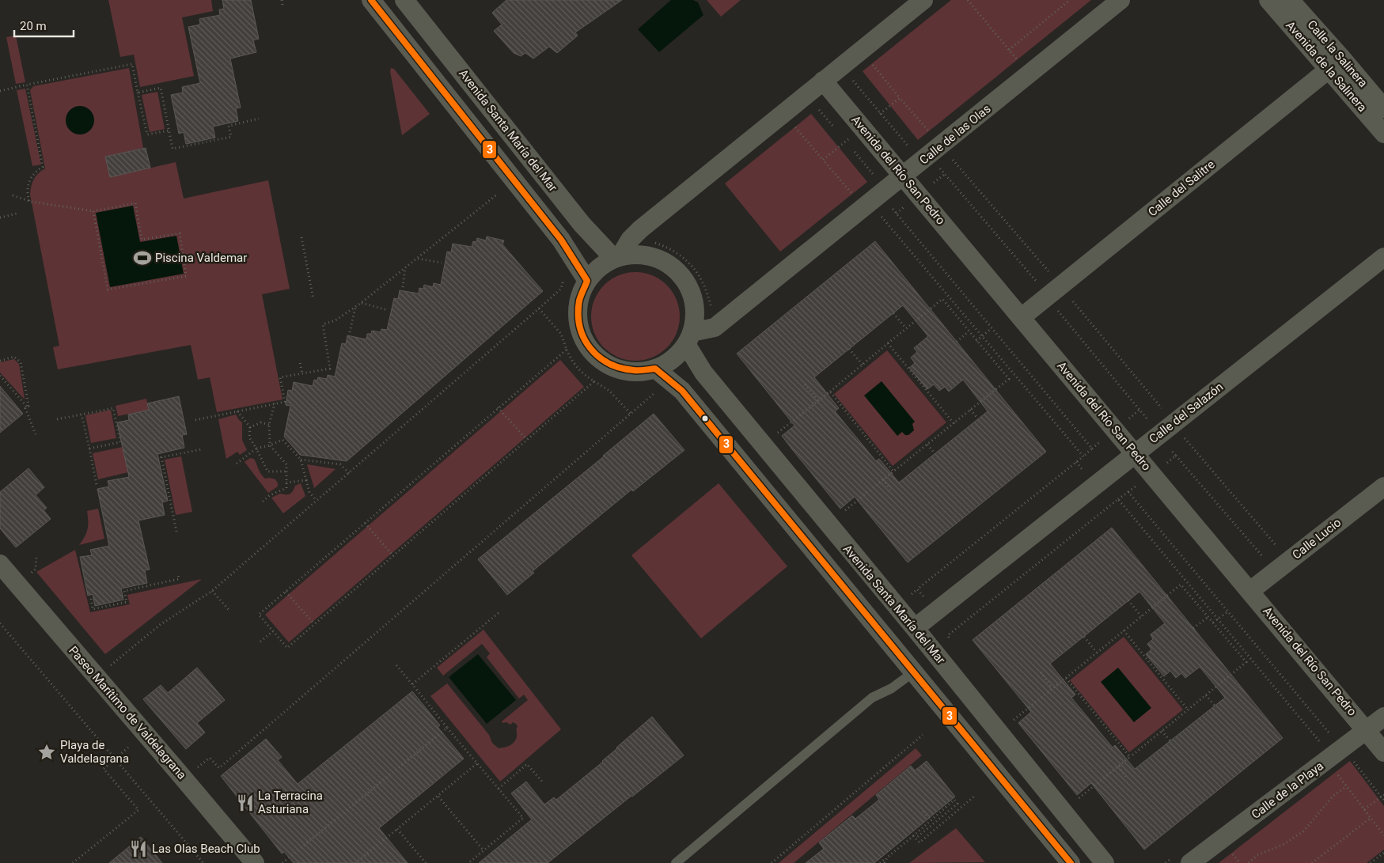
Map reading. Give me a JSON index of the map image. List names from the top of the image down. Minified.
{"streets":{"street":["Calle la Salinera","Avenida de la Salinera","Avenida Santa María del Mar","Calle de las Olas","Avenida del Río San Pedro","Calle del Salitre","Calle del Salazón","Calle Lucio","Paseo Marítimo de Valdelagrana","Calle de la Playa"]},"crossings":[["Calle la Salinera","Avenida de la Salinera"],["Calle la Salinera","Calle del Salitre"],["Avenida de la Salinera","Calle del Salitre"],["Avenida Santa María del Mar","Calle de las Olas"],["Avenida Santa María del Mar","Calle del Salazón"],["Calle de las Olas","Avenida del Río San Pedro"],["Avenida del Río San Pedro","Calle del Salitre"],["Avenida del Río San Pedro","Calle del Salazón"],["Avenida del Río San Pedro","Calle Lucio"],["Avenida del Río San Pedro","Calle de la Playa"]],"places":{"sports":["Piscina Valdemar"],"place":["Playa de Valdelagrana"],"restaurant":["La Terracina Asturiana","Las Olas Beach Club"]},"lines":["transit line 3"],"scale_bar":"20 m"}
